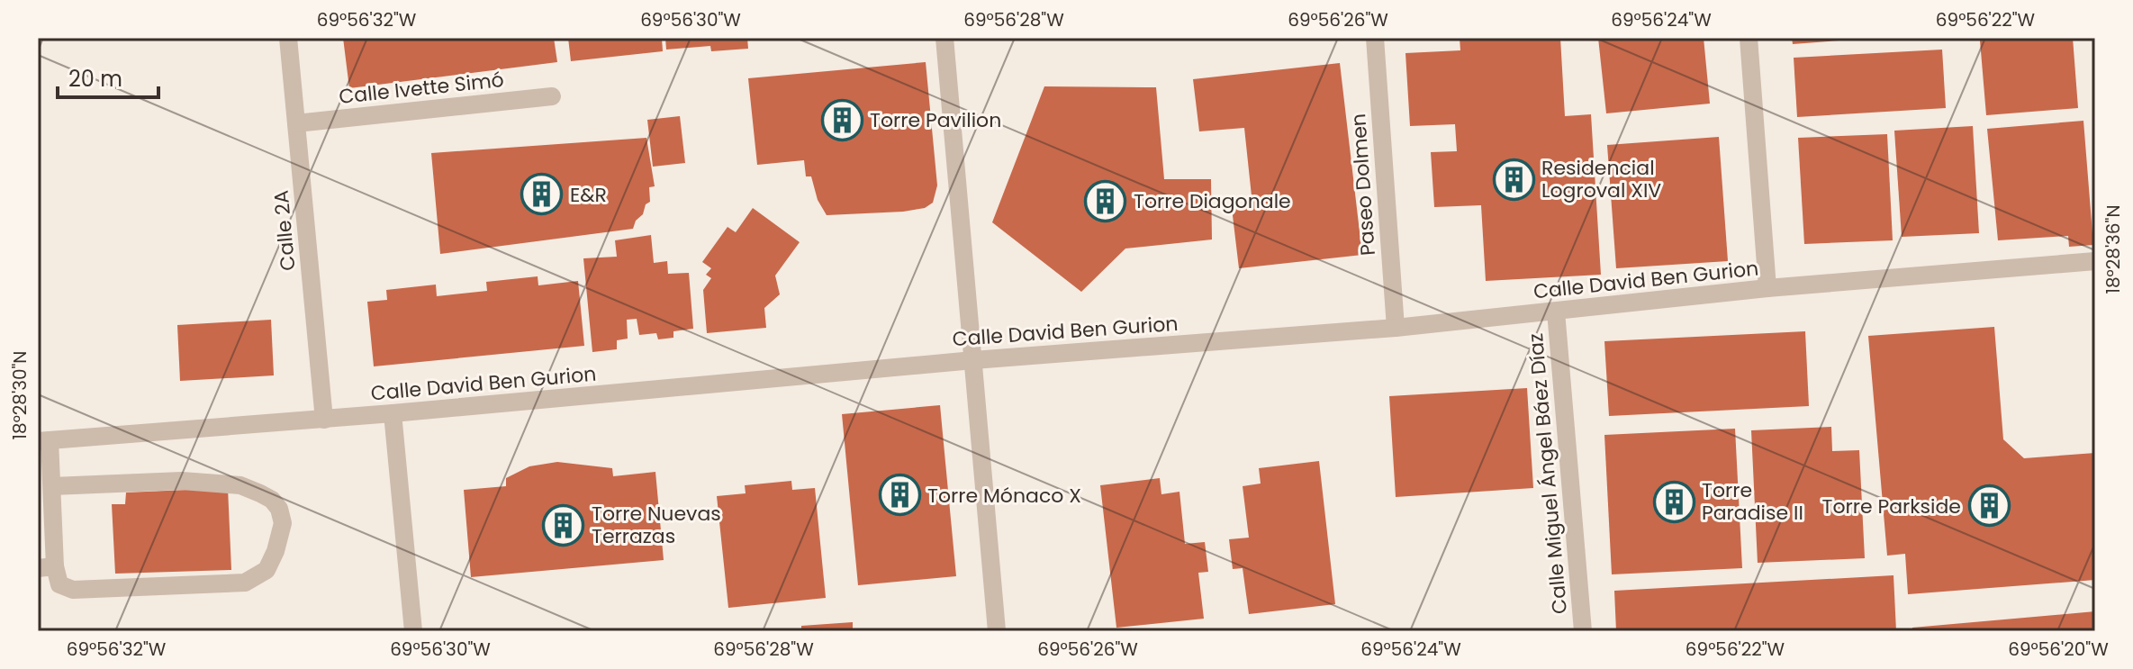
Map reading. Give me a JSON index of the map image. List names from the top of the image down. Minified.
{"streets":{"street":["Calle Ivette Simó","Paseo Dolmen","Calle 2A","Calle David Ben Gurion","Calle Miguel Ángel Báez Díaz"]},"crossings":[["Calle Ivette Simó","Calle 2A"],["Paseo Dolmen","Calle David Ben Gurion"],["Calle 2A","Calle David Ben Gurion"],["Calle David Ben Gurion","Calle Miguel Ángel Báez Díaz"]],"places":{"building":["Torre Pavilion","Residencial Logroval XIV","E&R","Torre Diagonale","Torre Mónaco X","Torre Paradise II","Torre Parkside","Torre Nuevas Terrazas"]},"scale_bar":"20 m","coordinates":["69°56'32\"W","69°56'30\"W","69°56'28\"W","69°56'26\"W","69°56'24\"W","69°56'22\"W","18°28'36\"N","18°28'30\"N","69°56'20\"W"]}
